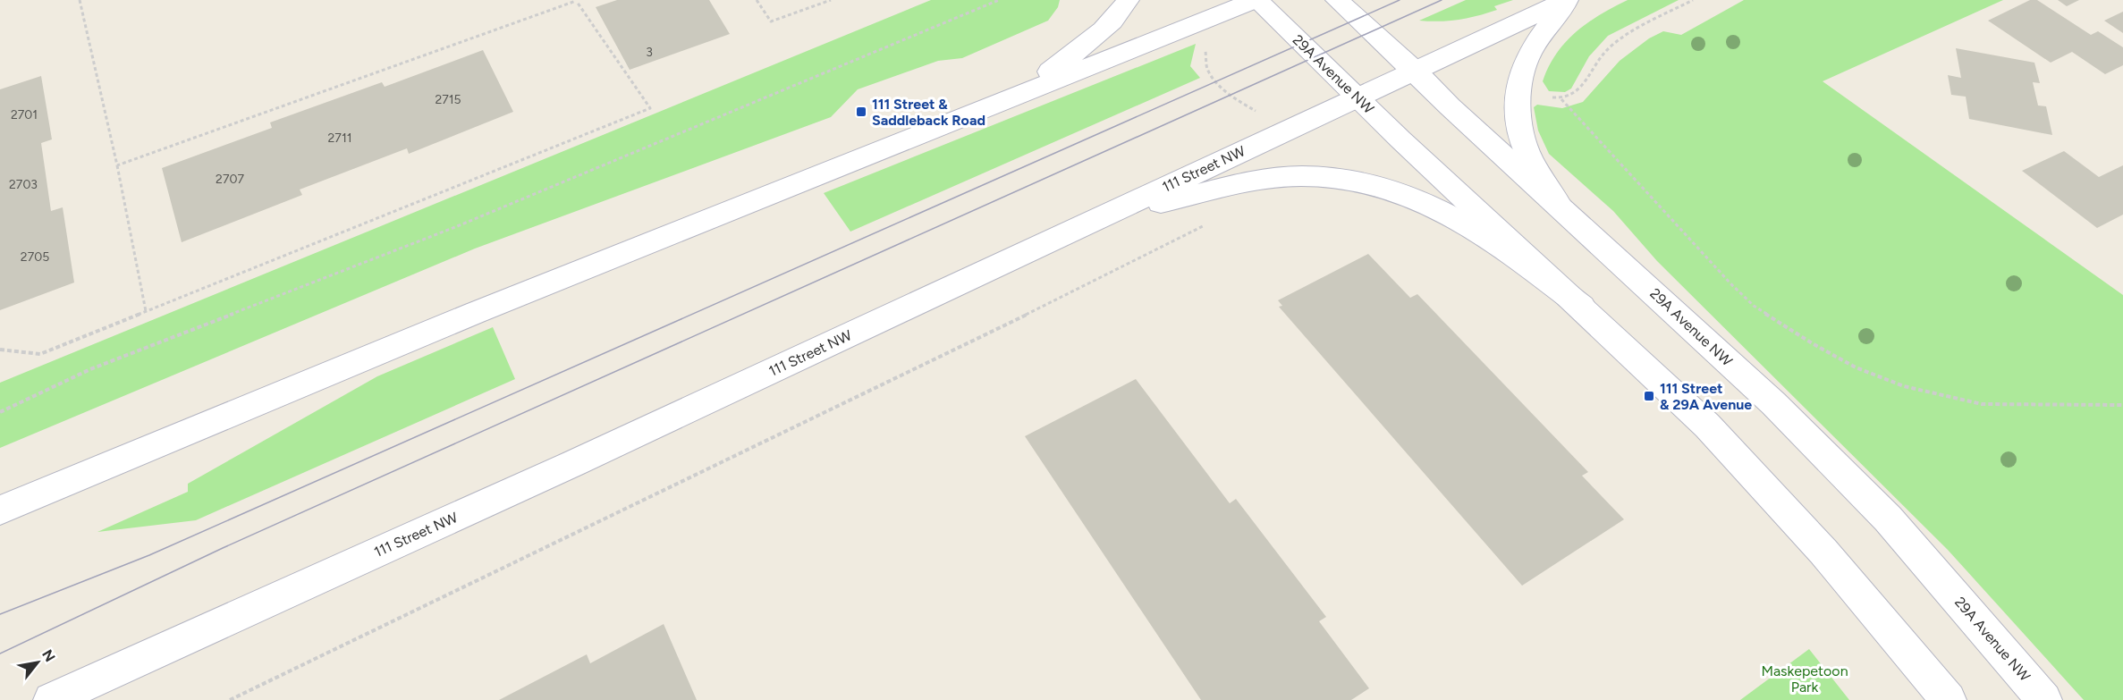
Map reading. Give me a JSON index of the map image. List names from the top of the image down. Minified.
{"streets":{"main road":["29A Avenue NW","111 Street NW"]},"crossings":[["29A Avenue NW","111 Street NW"]],"parks":["Maskepetoon Park"],"places":{"transit":["111 Street & Saddleback Road","111 Street & 29A Avenue"]},"house_numbers":["3","2715","2701","2711","2707","2703","2705"],"north":"top right"}
